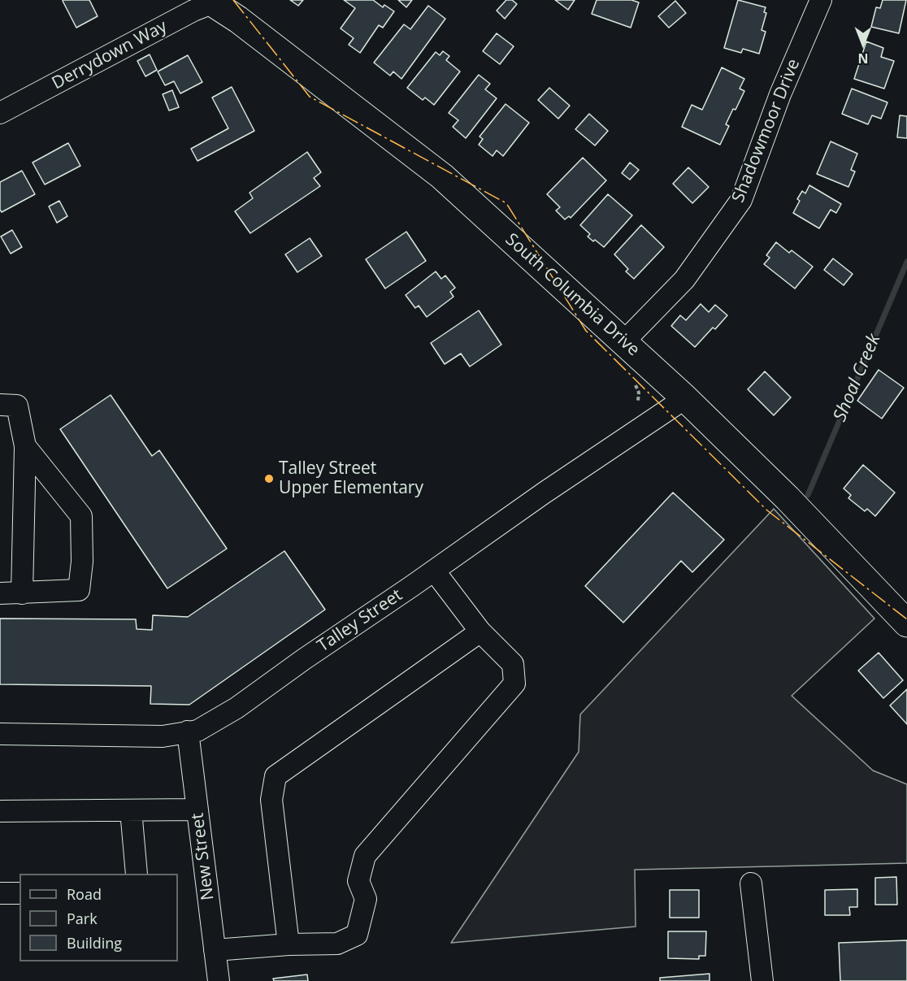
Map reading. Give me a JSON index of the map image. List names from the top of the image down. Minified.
{"streets":{"main road":["South Columbia Drive"],"street":["Derrydown Way","Shadowmoor Drive","Talley Street","New Street"]},"crossings":[["Derrydown Way","South Columbia Drive"],["Shadowmoor Drive","South Columbia Drive"],["South Columbia Drive","Talley Street"],["Talley Street","New Street"]],"water":["Shoal Creek"],"places":["Talley Street Upper Elementary"],"legend":["Road","Park","Building"],"north":"bottom"}
